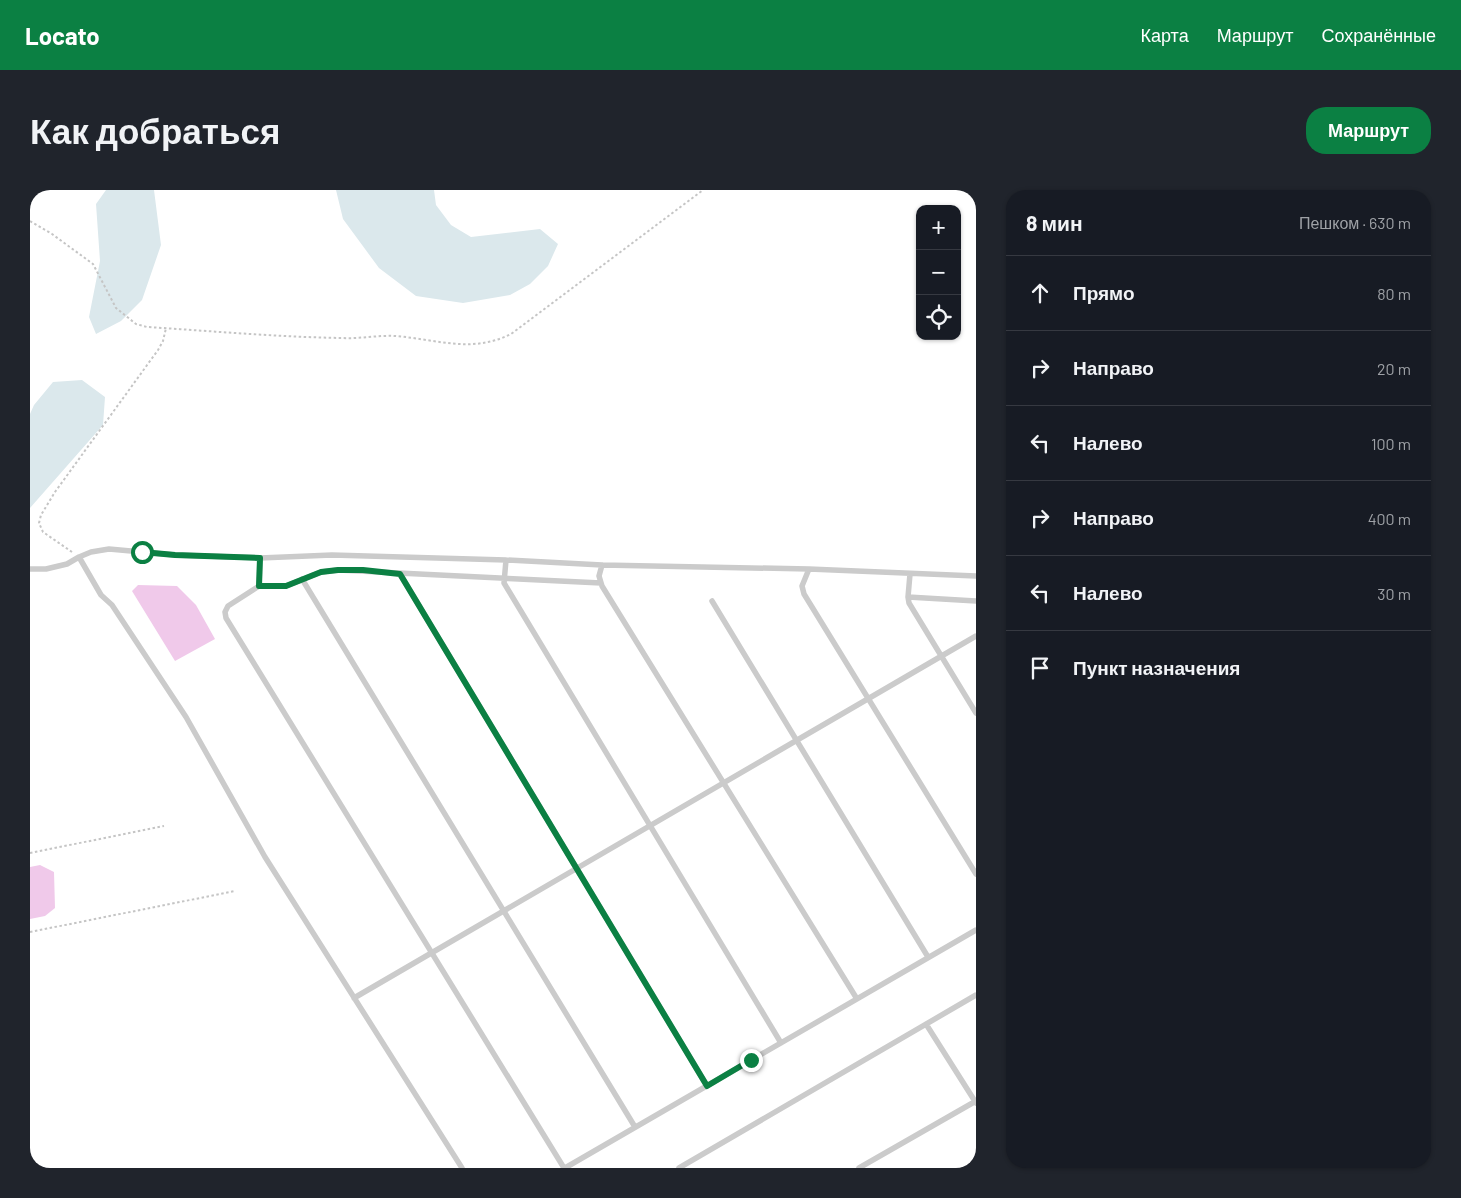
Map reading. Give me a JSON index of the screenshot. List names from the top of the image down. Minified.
{"page":{"header":"Locato","nav":["Карта","Маршрут","Сохранённые"],"buttons":"Маршрут","title":"Как добраться","heading":["8 мин","Пешком · 630 m"],"map_buttons":["+","−"],"list":[["Прямо","80 m"],["Направо","20 m"],["Налево","100 m"],["Направо","400 m"],["Налево","30 m"],"Пункт назначения"]}}
